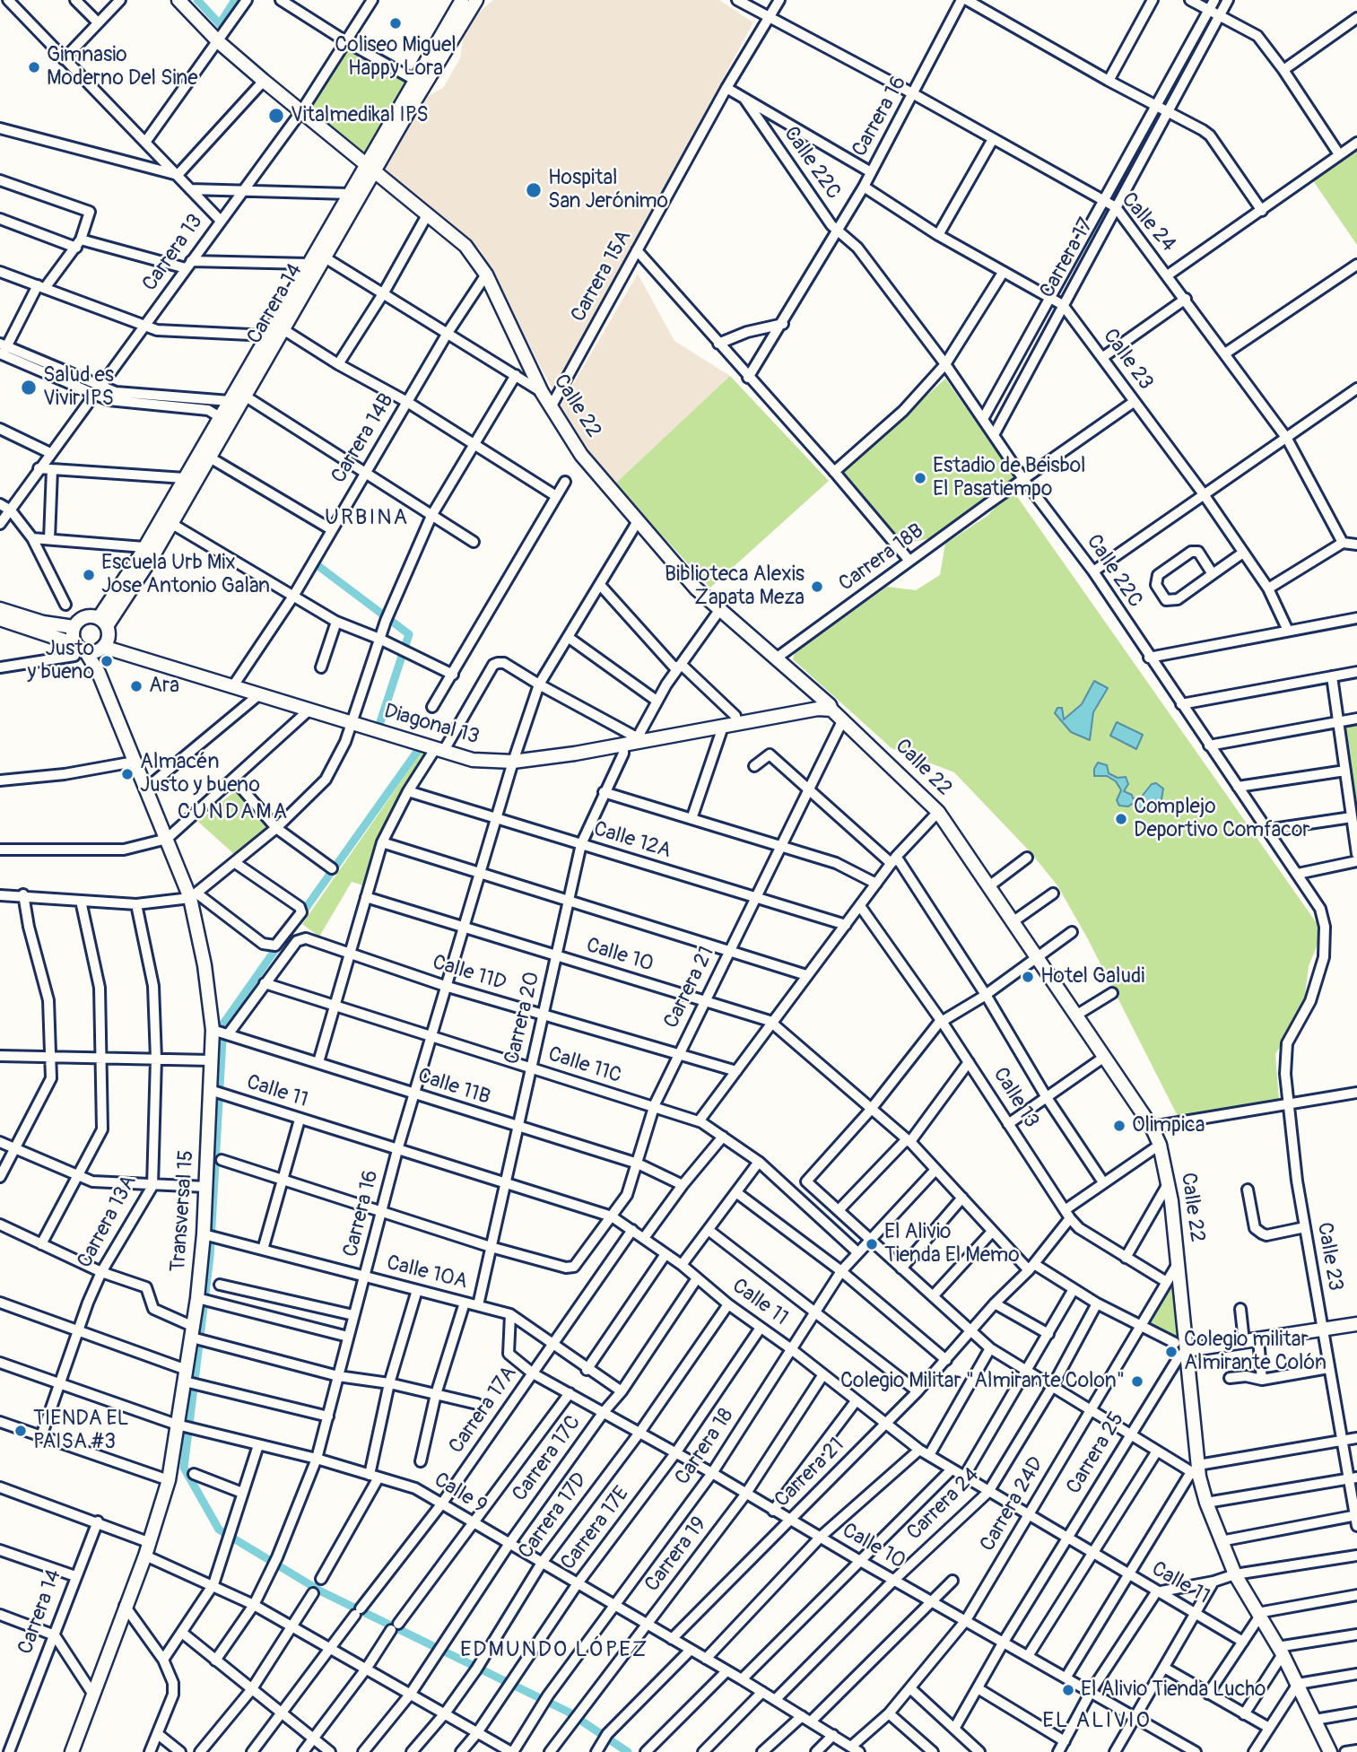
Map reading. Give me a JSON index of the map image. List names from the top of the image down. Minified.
{"streets":{"street":["Carrera 16","Calle 22C","Calle 24","Carrera 13","Carrera 17","Carrera 15A","Carrera 14","Calle 23","Calle 22","Carrera 14B","Carrera 18B","Diagonal 13","Calle 12A","Calle 10","Calle 11D","Carrera 21","Carrera 20","Calle 11C","Calle 11B","Calle 11","Calle 13","Transversal 15","Carrera 13A","Calle 10A","Carrera 17A","Carrera 18","Carrera 25","Carrera 17C","Calle 9","Carrera 24","Carrera 24D","Carrera 17D","Carrera 17E","Carrera 19"]},"crossings":[["Carrera 16","Calle 22C"],["Carrera 16","Calle 24"],["Carrera 16","Calle 23"],["Carrera 16","Diagonal 13"],["Carrera 16","Calle 12A"],["Carrera 16","Calle 10"],["Carrera 16","Calle 11D"],["Carrera 16","Calle 11C"],["Carrera 16","Calle 11B"],["Carrera 16","Calle 11"],["Carrera 16","Calle 10A"],["Carrera 16","Calle 9"],["Calle 22C","Carrera 17"],["Calle 22C","Calle 23"],["Calle 22C","Carrera 18B"],["Calle 24","Carrera 17"],["Calle 24","Carrera 15A"],["Carrera 13","Calle 22"],["Carrera 17","Calle 23"],["Carrera 15A","Calle 22"],["Carrera 14","Calle 22"],["Calle 23","Carrera 18B"],["Calle 22","Carrera 14B"],["Calle 22","Carrera 18B"],["Calle 22","Diagonal 13"],["Calle 22","Calle 10"],["Calle 22","Carrera 21"],["Calle 22","Carrera 25"],["Calle 22","Carrera 24D"],["Carrera 14B","Diagonal 13"],["Diagonal 13","Carrera 20"],["Diagonal 13","Transversal 15"],["Calle 12A","Carrera 21"],["Calle 12A","Carrera 20"],["Calle 10","Carrera 21"],["Calle 10","Carrera 20"],["Calle 10","Calle 10A"],["Calle 10","Carrera 17A"],["Calle 10","Carrera 18"],["Calle 10","Carrera 25"],["Calle 10","Carrera 17C"],["Calle 10","Carrera 24"],["Calle 10","Carrera 24D"],["Calle 10","Carrera 17D"],["Calle 10","Carrera 17E"],["Calle 10","Carrera 19"],["Calle 11D","Carrera 21"],["Calle 11D","Carrera 20"],["Calle 11D","Calle 11C"],["Carrera 21","Carrera 20"],["Carrera 21","Calle 11C"],["Carrera 21","Calle 11B"],["Carrera 21","Calle 11"],["Carrera 21","Calle 13"],["Carrera 21","Calle 9"],["Carrera 20","Calle 11C"],["Carrera 20","Calle 11B"],["Carrera 20","Calle 11"],["Carrera 20","Calle 10A"],["Calle 11C","Carrera 18"],["Calle 11B","Transversal 15"],["Calle 11","Transversal 15"],["Calle 11","Carrera 17A"],["Calle 11","Carrera 18"],["Calle 11","Carrera 25"],["Calle 11","Carrera 17C"],["Calle 11","Carrera 24"],["Calle 11","Carrera 24D"],["Calle 11","Carrera 17D"],["Calle 11","Carrera 17E"],["Calle 11","Carrera 19"],["Calle 13","Carrera 24D"],["Transversal 15","Calle 10A"],["Transversal 15","Calle 9"],["Carrera 13A","Calle 9"],["Calle 10A","Carrera 17A"],["Calle 10A","Carrera 17C"],["Carrera 17A","Calle 9"],["Carrera 18","Calle 9"],["Carrera 17C","Calle 9"],["Calle 9","Carrera 24"],["Calle 9","Carrera 24D"],["Calle 9","Carrera 17D"],["Calle 9","Carrera 17E"],["Calle 9","Carrera 19"]],"districts":["URBINA","CUNDAMA","EDMUNDO LÓPEZ","EL ALIVIO"],"places":["Coliseo Miguel Happy Lora","Gimnasio Moderno Del Sine","Vitalmedikal IPS","Hospital San Jerónimo","Salud es Vivir IPS","Estadio de Beisbol El Pasatiempo","Escuela Urb Mix Jose Antonio Galan","Biblioteca Alexis Zapata Meza","Justo y bueno","Ara","Almacén Justo y bueno","Complejo Deportivo Comfacor","Hotel Galudi","Olimpica","El Alivio Tienda El Memo","Colegio militar Almirante Colón","Colegio Militar \"Almirante Colon\"","TIENDA EL PAISA #3","El Alivio Tienda Lucho"]}
